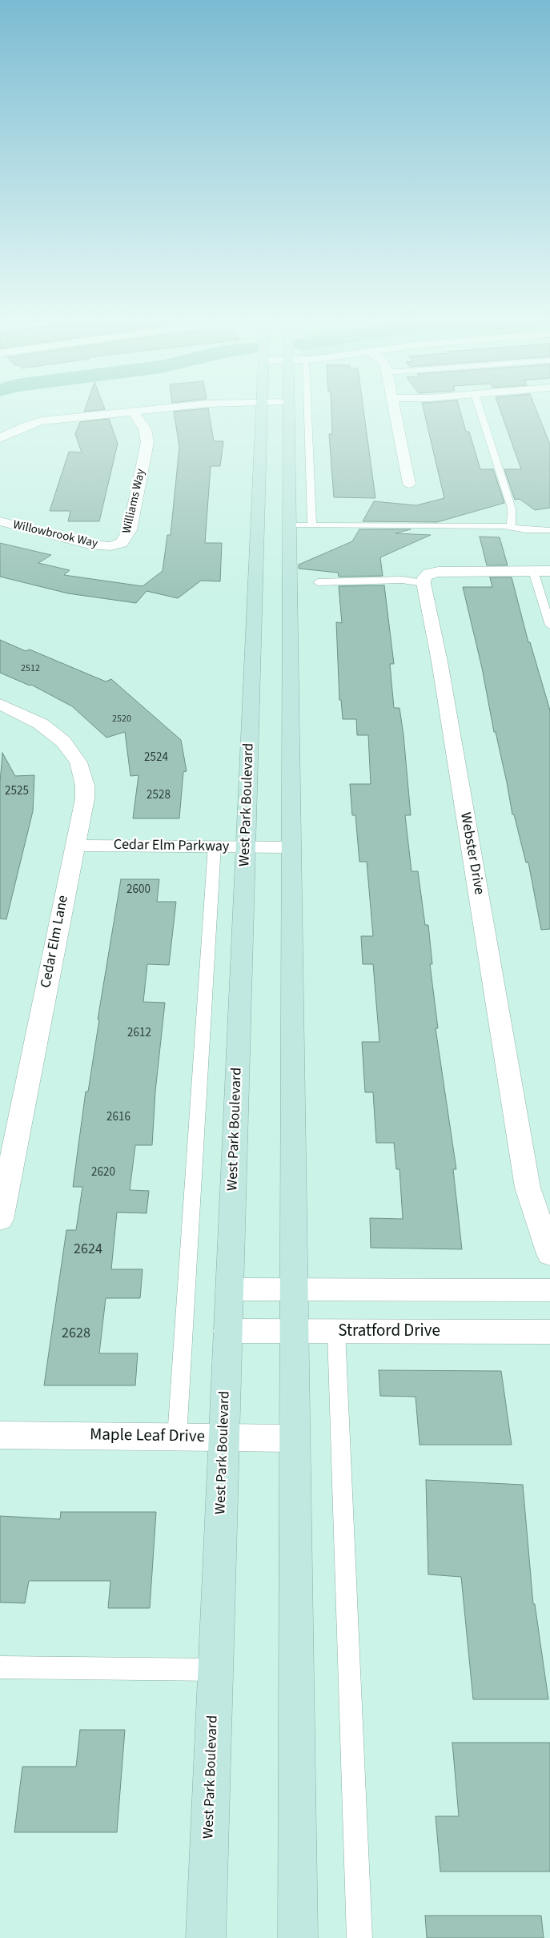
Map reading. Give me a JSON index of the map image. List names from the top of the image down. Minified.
{"streets":{"main road":["West Park Boulevard"],"street":["Williams Way","Willowbrook Way","Cedar Elm Parkway","Webster Drive","Cedar Elm Lane","Stratford Drive","Maple Leaf Drive"]},"crossings":[["Williams Way","Willowbrook Way"],["West Park Boulevard","Cedar Elm Parkway"],["West Park Boulevard","Stratford Drive"],["West Park Boulevard","Maple Leaf Drive"],["Cedar Elm Parkway","Cedar Elm Lane"]],"house_numbers":["2512","2520","2524","2525","2528","2600","2612","2616","2620","2624","2628"]}
